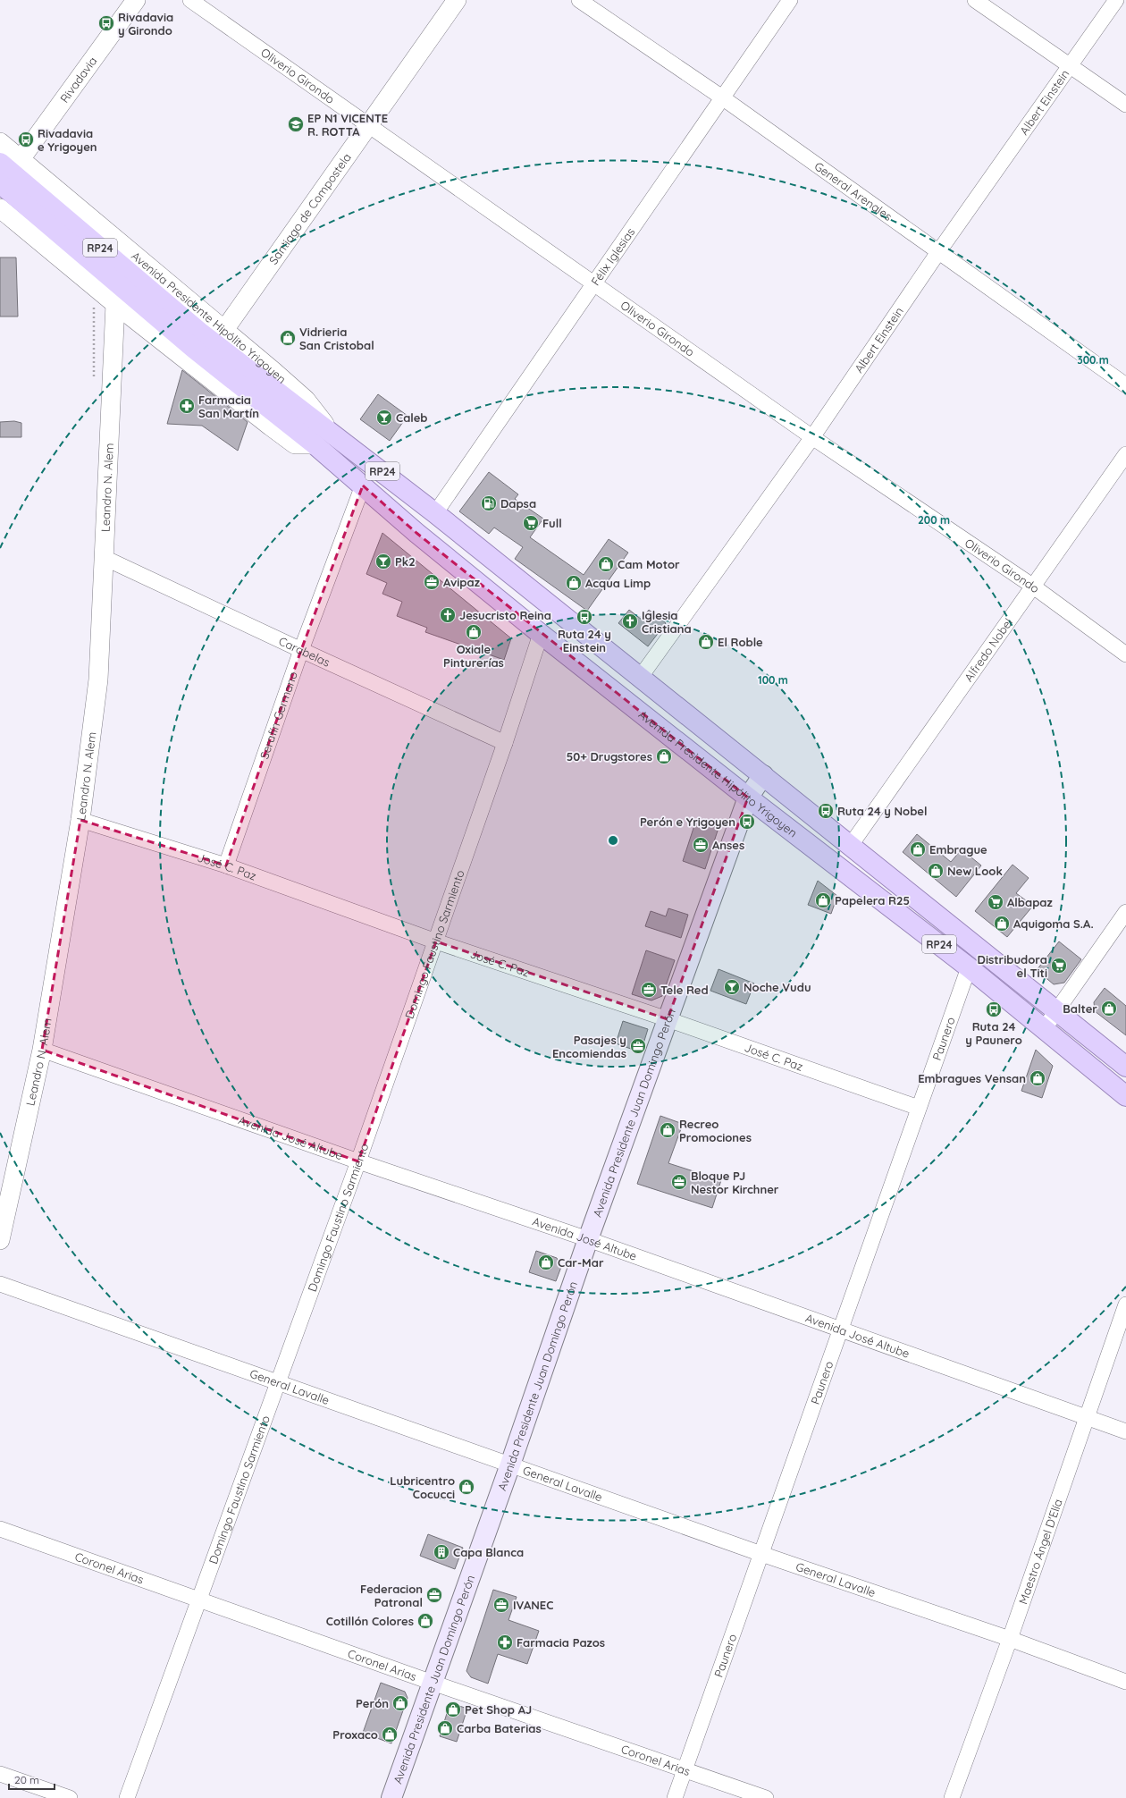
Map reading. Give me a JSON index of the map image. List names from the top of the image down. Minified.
{"streets":{"main road":["RP24","Avenida Presidente Hipólito Yrigoyen","Avenida Presidente Juan Domingo Perón"],"street":["Oliverio Girondo","Rivadavia","Albert Einstein","General Arenales","Santiago de Compostela","Félix Iglesias","Leandro N. Alem","Alfredo Nobel","Carabelas","Serafín Germano","José C. Paz","Domingo Faustino Sarmiento","Paunero","Avenida José Altube","General Lavalle","Maestro Ángel D'Elía","Coronel Arias"]},"crossings":[["Oliverio Girondo","Albert Einstein"],["Oliverio Girondo","Santiago de Compostela"],["Oliverio Girondo","Félix Iglesias"],["Oliverio Girondo","Alfredo Nobel"],["Rivadavia","Avenida Presidente Hipólito Yrigoyen"],["Albert Einstein","General Arenales"],["Albert Einstein","Avenida Presidente Hipólito Yrigoyen"],["General Arenales","Félix Iglesias"],["Santiago de Compostela","Avenida Presidente Hipólito Yrigoyen"],["Félix Iglesias","Avenida Presidente Hipólito Yrigoyen"],["Avenida Presidente Hipólito Yrigoyen","Alfredo Nobel"],["Avenida Presidente Hipólito Yrigoyen","Serafín Germano"],["Avenida Presidente Hipólito Yrigoyen","Domingo Faustino Sarmiento"],["Avenida Presidente Hipólito Yrigoyen","Paunero"],["Avenida Presidente Hipólito Yrigoyen","Avenida Presidente Juan Domingo Perón"],["Leandro N. Alem","Carabelas"],["Leandro N. Alem","José C. Paz"],["Leandro N. Alem","Avenida José Altube"],["Carabelas","Serafín Germano"],["Carabelas","Domingo Faustino Sarmiento"],["Serafín Germano","José C. Paz"],["José C. Paz","Domingo Faustino Sarmiento"],["José C. Paz","Paunero"],["José C. Paz","Avenida Presidente Juan Domingo Perón"],["Domingo Faustino Sarmiento","Avenida José Altube"],["Domingo Faustino Sarmiento","General Lavalle"],["Domingo Faustino Sarmiento","Coronel Arias"],["Paunero","Avenida José Altube"],["Paunero","General Lavalle"],["Paunero","Coronel Arias"],["Avenida Presidente Juan Domingo Perón","Avenida José Altube"],["Avenida Presidente Juan Domingo Perón","General Lavalle"],["Avenida Presidente Juan Domingo Perón","Coronel Arias"],["Avenida José Altube","Maestro Ángel D'Elía"],["General Lavalle","Maestro Ángel D'Elía"]],"places":{"bus stop":["Rivadavia y Girondo","Rivadavia e Yrigoyen","Ruta 24 y Einstein","Ruta 24 y Nobel","Perón e Yrigoyen","Ruta 24 y Paunero"],"school or university":["EP N1 VICENTE R. ROTTA"],"shop":["Vidrieria San Cristobal","Cam Motor","Acqua Limp","Oxiale Pinturerías","El Roble","50+ Drugstores","Embrague","New Look","Papelera R25","Aquigoma S.A.","Balter","Embragues Vensan","Recreo Promociones","Car-Mar","Lubricentro Cocucci","Cotillón Colores","Perón","Pet Shop AJ","Carba Baterias","Proxaco"],"pharmacy":["Farmacia San Martín","Farmacia Pazos"],"bar":["Caleb","Pk2","Noche Vudu"],"fuel station":["Dapsa"],"supermarket":["Full","Albapaz","Distribudora el Titi"],"office":["Avipaz","Anses","Tele Red","Pasajes y Encomiendas","Bloque PJ Nestor Kirchner","Federacion Patronal","IVANEC"],"church":["Jesucristo Reina","Iglesia Cristiana"],"building":["Capa Blanca"]},"scale_bar":"20 m","rings":["300 m","200 m","100 m"]}
